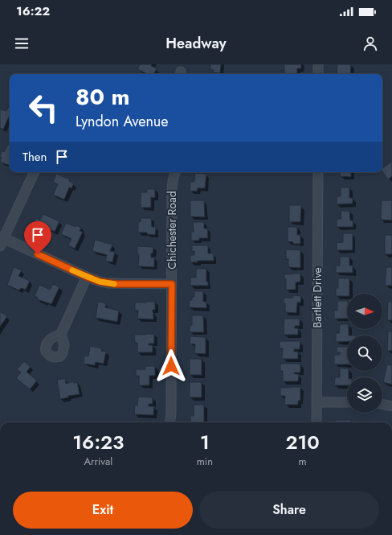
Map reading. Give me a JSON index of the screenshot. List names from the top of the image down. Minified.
{"streets":{"street":["Chichester Road","Bartlett Drive"]},"north":"right","page":{"status":"16:22","header":"Headway","turn":["80 m","Lyndon Avenue"],"then":"Then","eta":["16:23","Arrival","1","min","210","m"],"buttons":["Exit","Share"]}}
